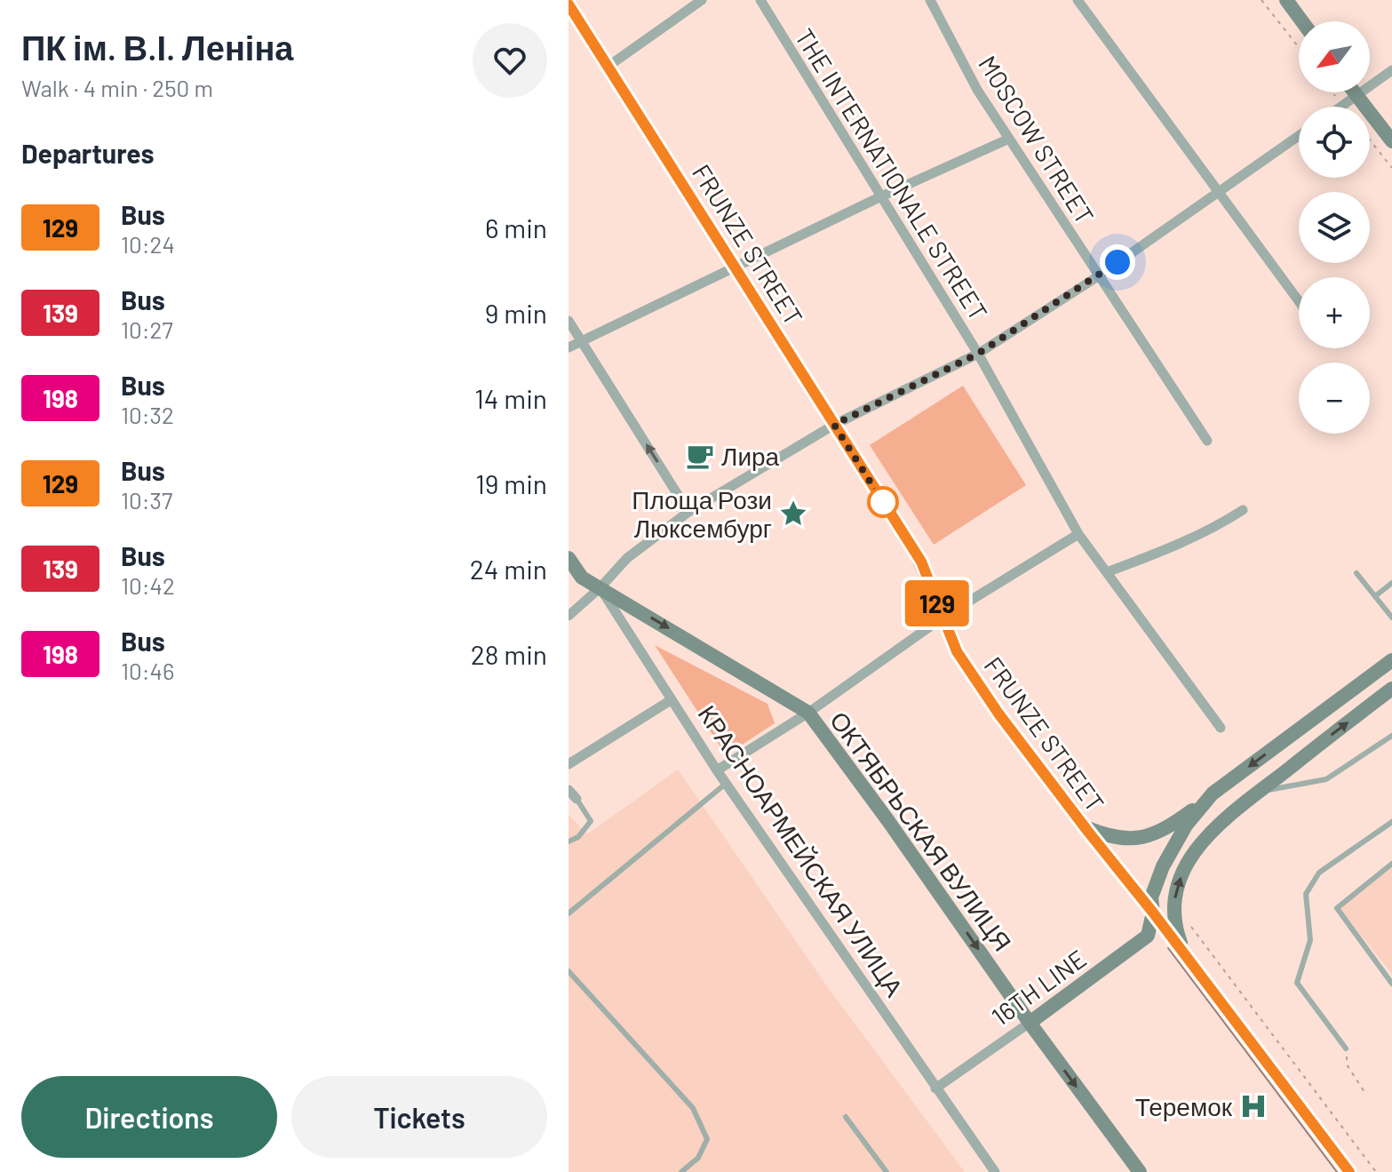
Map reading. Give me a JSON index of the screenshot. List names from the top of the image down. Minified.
{"streets":{"street":["MOSCOW STREET","THE INTERNATIONALE STREET","FRUNZE STREET","ОКТЯБРЬСКАЯ ВУЛИЦЯ","КРАСНОАРМЕЙСКАЯ УЛИЦА","16TH LINE"]},"crossings":[["FRUNZE STREET","16TH LINE"],["ОКТЯБРЬСКАЯ ВУЛИЦЯ","КРАСНОАРМЕЙСКАЯ УЛИЦА"],["ОКТЯБРЬСКАЯ ВУЛИЦЯ","16TH LINE"],["КРАСНОАРМЕЙСКАЯ УЛИЦА","16TH LINE"]],"one_way":["ОКТЯБРЬСКАЯ ВУЛИЦЯ"],"places":{"cafe":["Лира"],"place":["Площа Рози Люксембург"],"hospital":["Теремок"]},"lines":["bus line 129"],"north":"bottom left","page":{"heading":[["ПК ім. В.І. Леніна","Walk · 4 min · 250 m"],"Departures"],"on_map":"129","map_buttons":["+","−"],"list":[{"mark":"129","name":"Bus","note":"10:24","value":"6 min"},{"mark":"139","name":"Bus","note":"10:27","value":"9 min"},{"mark":"198","name":"Bus","note":"10:32","value":"14 min"},{"mark":"129","name":"Bus","note":"10:37","value":"19 min"},{"mark":"139","name":"Bus","note":"10:42","value":"24 min"},{"mark":"198","name":"Bus","note":"10:46","value":"28 min"}],"buttons":["Directions","Tickets"]}}
